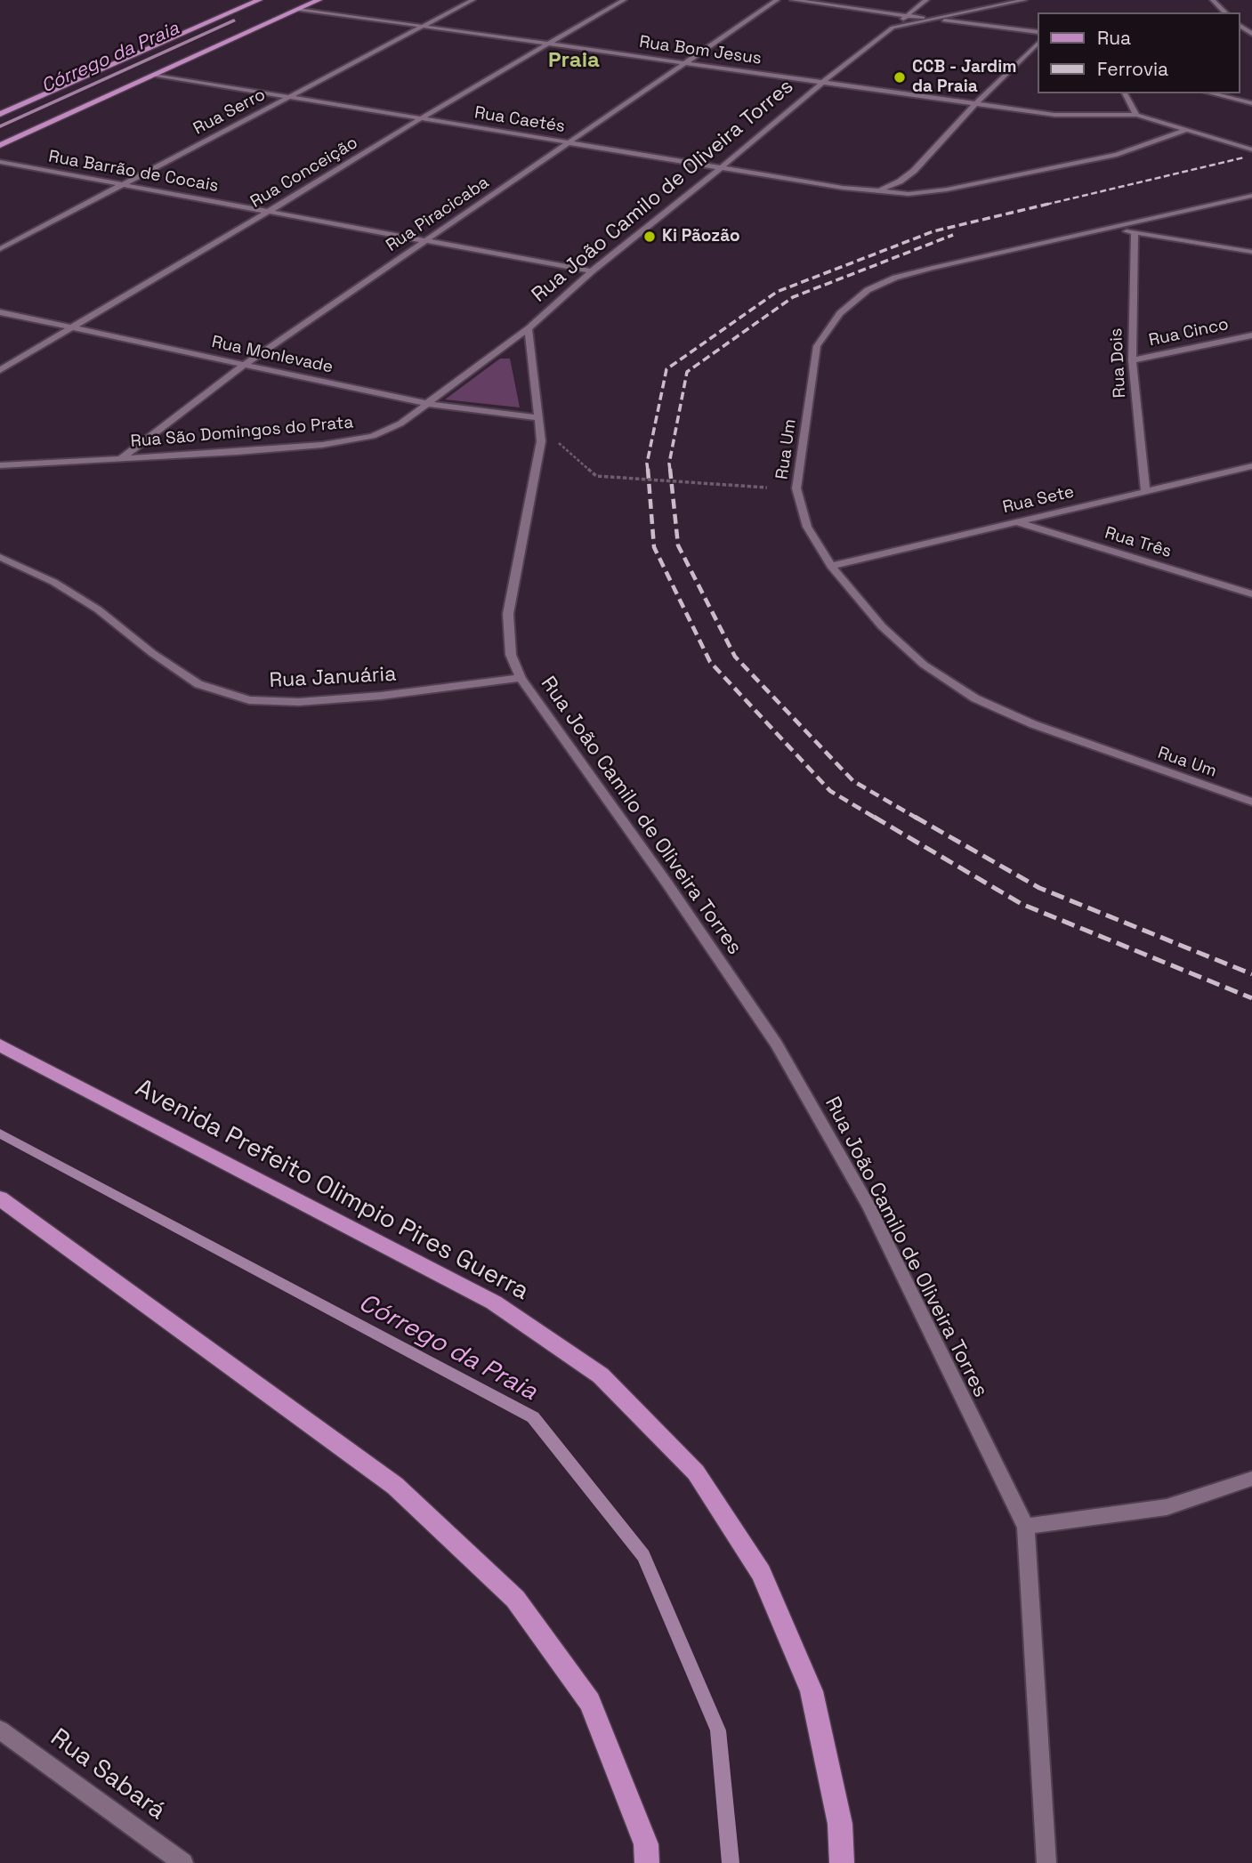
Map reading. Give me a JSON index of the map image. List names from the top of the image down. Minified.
{"streets":{"main road":["Avenida Prefeito Olimpio Pires Guerra"],"street":["Rua Bom Jesus","Rua Serro","Rua Caetés","Rua Barrão de Cocais","Rua Conceição","Rua João Camilo de Oliveira Torres","Rua Piracicaba","Rua Cinco","Rua Monlevade","Rua Dois","Rua São Domingos do Prata","Rua Um","Rua Sete","Rua Três","Rua Januária","Rua Sabará"]},"crossings":[["Rua Bom Jesus","Rua Serro"],["Rua Bom Jesus","Rua Caetés"],["Rua Bom Jesus","Rua Conceição"],["Rua Bom Jesus","Rua João Camilo de Oliveira Torres"],["Rua Bom Jesus","Rua Piracicaba"],["Rua Serro","Rua Caetés"],["Rua Serro","Rua Barrão de Cocais"],["Rua Caetés","Rua Conceição"],["Rua Caetés","Rua João Camilo de Oliveira Torres"],["Rua Caetés","Rua Piracicaba"],["Rua Barrão de Cocais","Rua Conceição"],["Rua Barrão de Cocais","Rua João Camilo de Oliveira Torres"],["Rua Barrão de Cocais","Rua Piracicaba"],["Rua Conceição","Rua Monlevade"],["Rua João Camilo de Oliveira Torres","Rua Monlevade"],["Rua João Camilo de Oliveira Torres","Rua São Domingos do Prata"],["Rua João Camilo de Oliveira Torres","Rua Januária"],["Rua Piracicaba","Rua Monlevade"],["Rua Piracicaba","Rua São Domingos do Prata"],["Rua Cinco","Rua Dois"],["Rua Monlevade","Rua São Domingos do Prata"],["Rua Dois","Rua Sete"],["Rua Um","Rua Sete"],["Rua Sete","Rua Três"]],"districts":["Praia"],"water":["Córrego da Praia"],"places":["CCB - Jardim da Praia","Ki Pãozão"],"legend":["Rua","Ferrovia"]}
